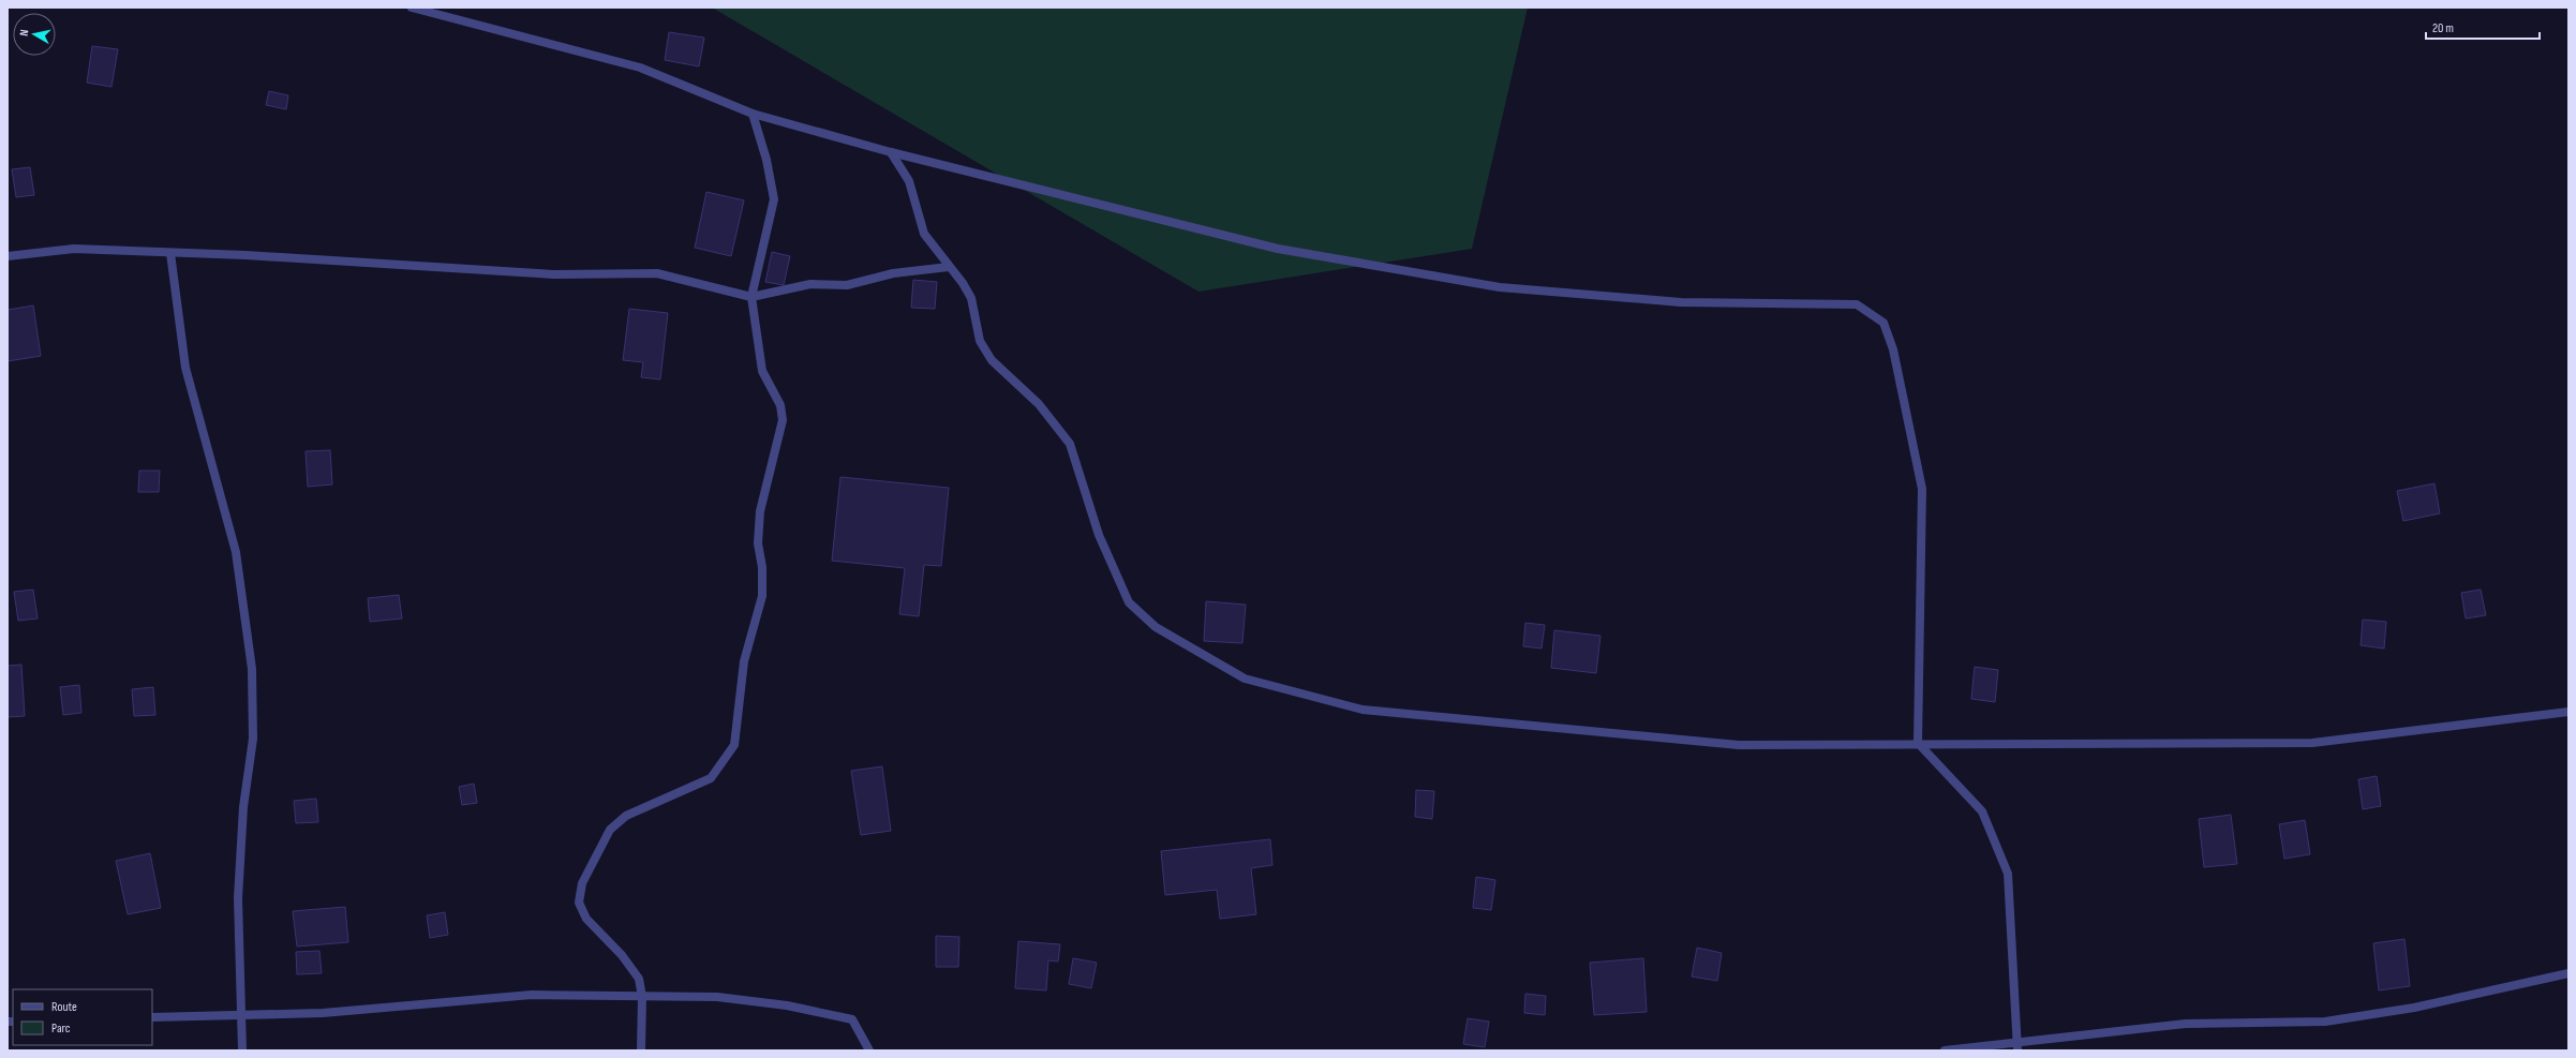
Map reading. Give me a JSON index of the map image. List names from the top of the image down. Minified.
{"legend":["Route","Parc"],"scale_bar":"20 m","north":"left"}
